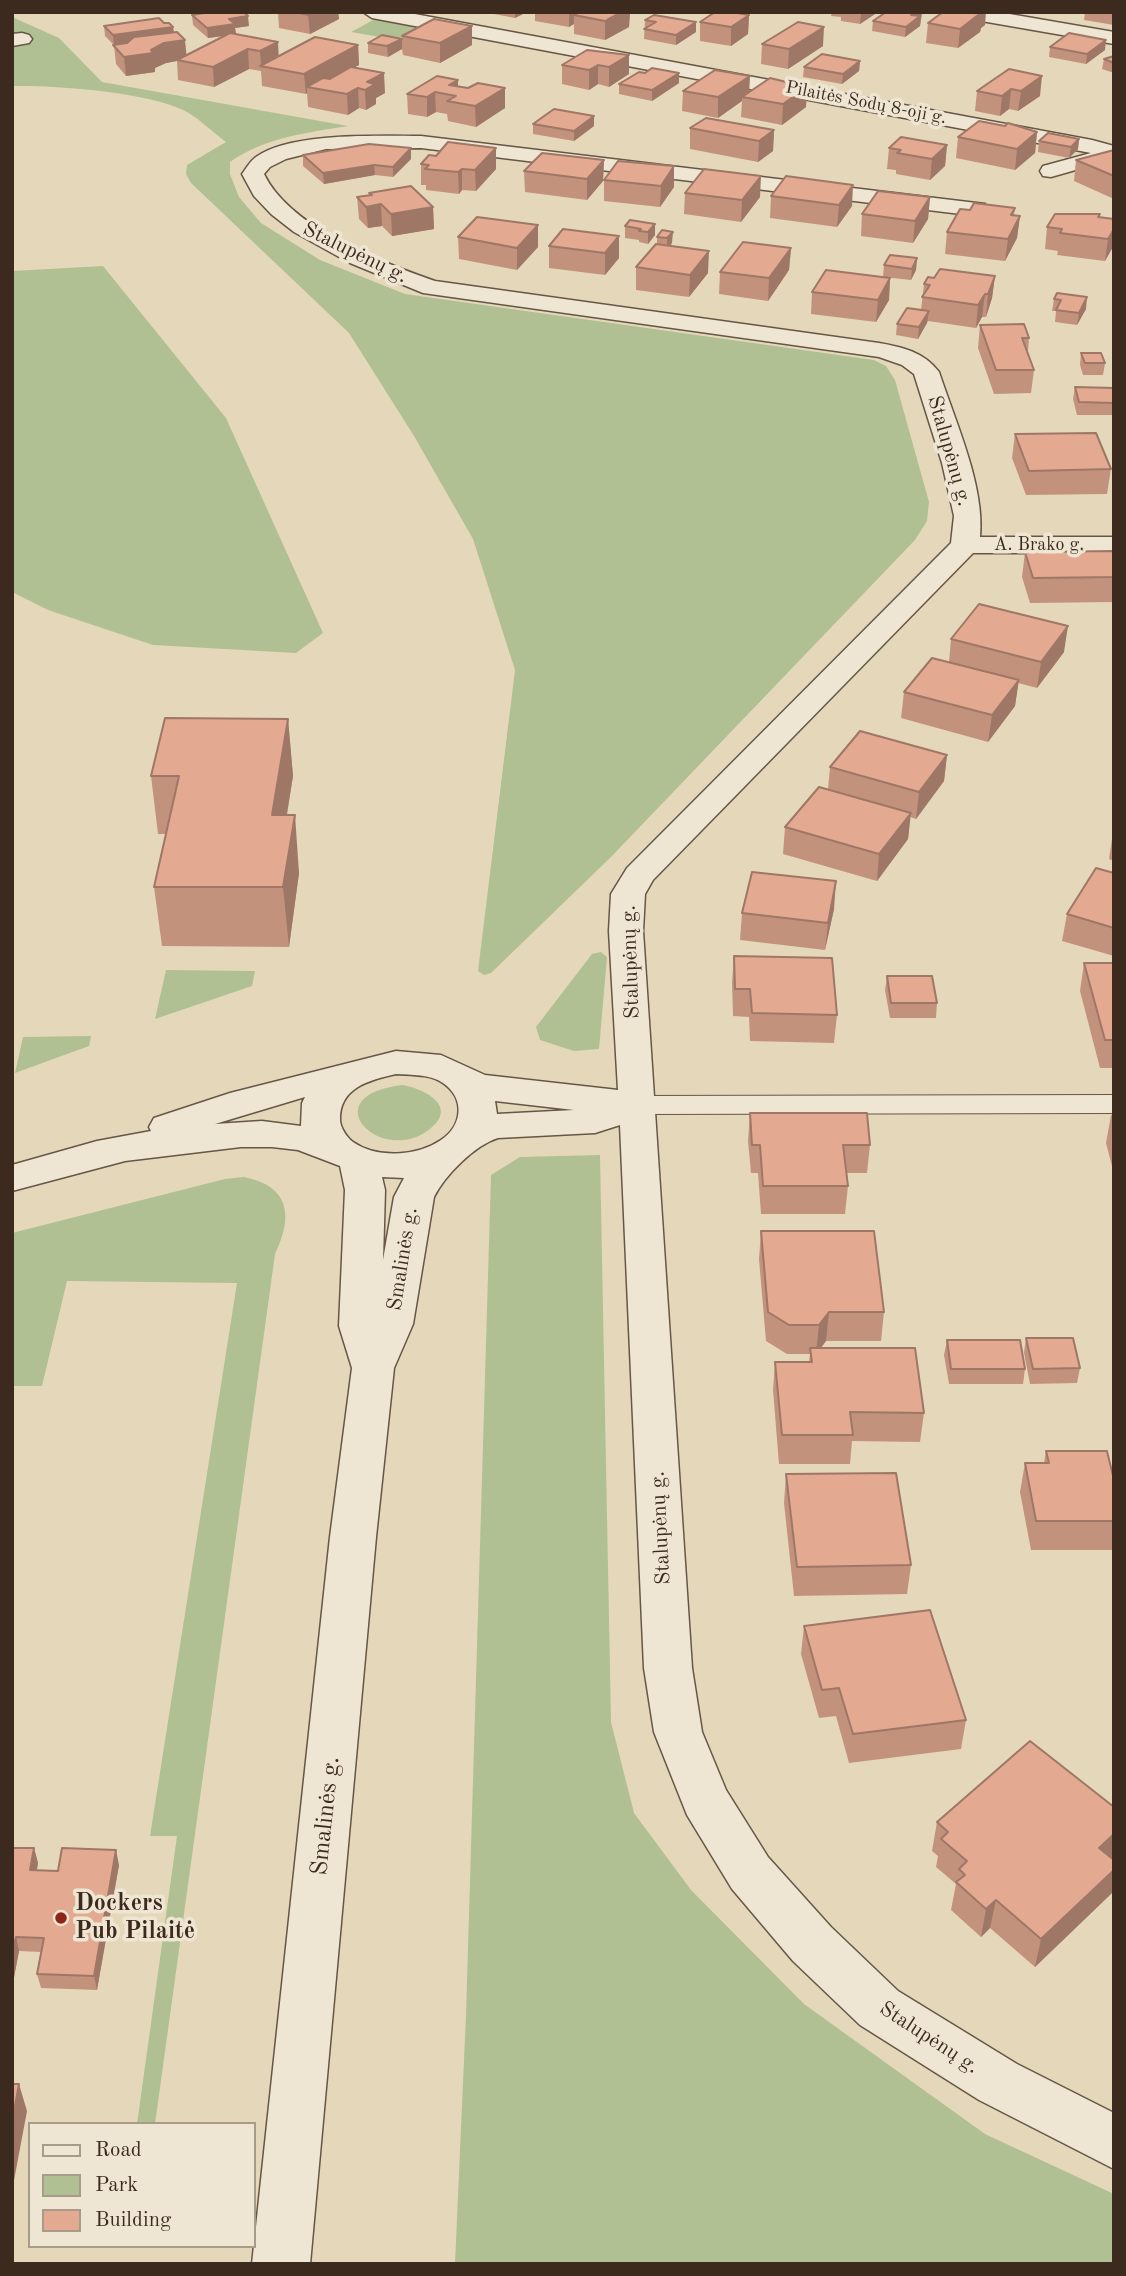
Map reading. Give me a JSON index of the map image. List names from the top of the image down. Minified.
{"streets":{"street":["Pilaitės Sodų 8-oji g.","Stalupėnų g.","A. Brako g.","Smalinės g."]},"crossings":[["Stalupėnų g.","A. Brako g."]],"places":["Dockers Pub Pilaitė"],"legend":["Road","Park","Building"]}
